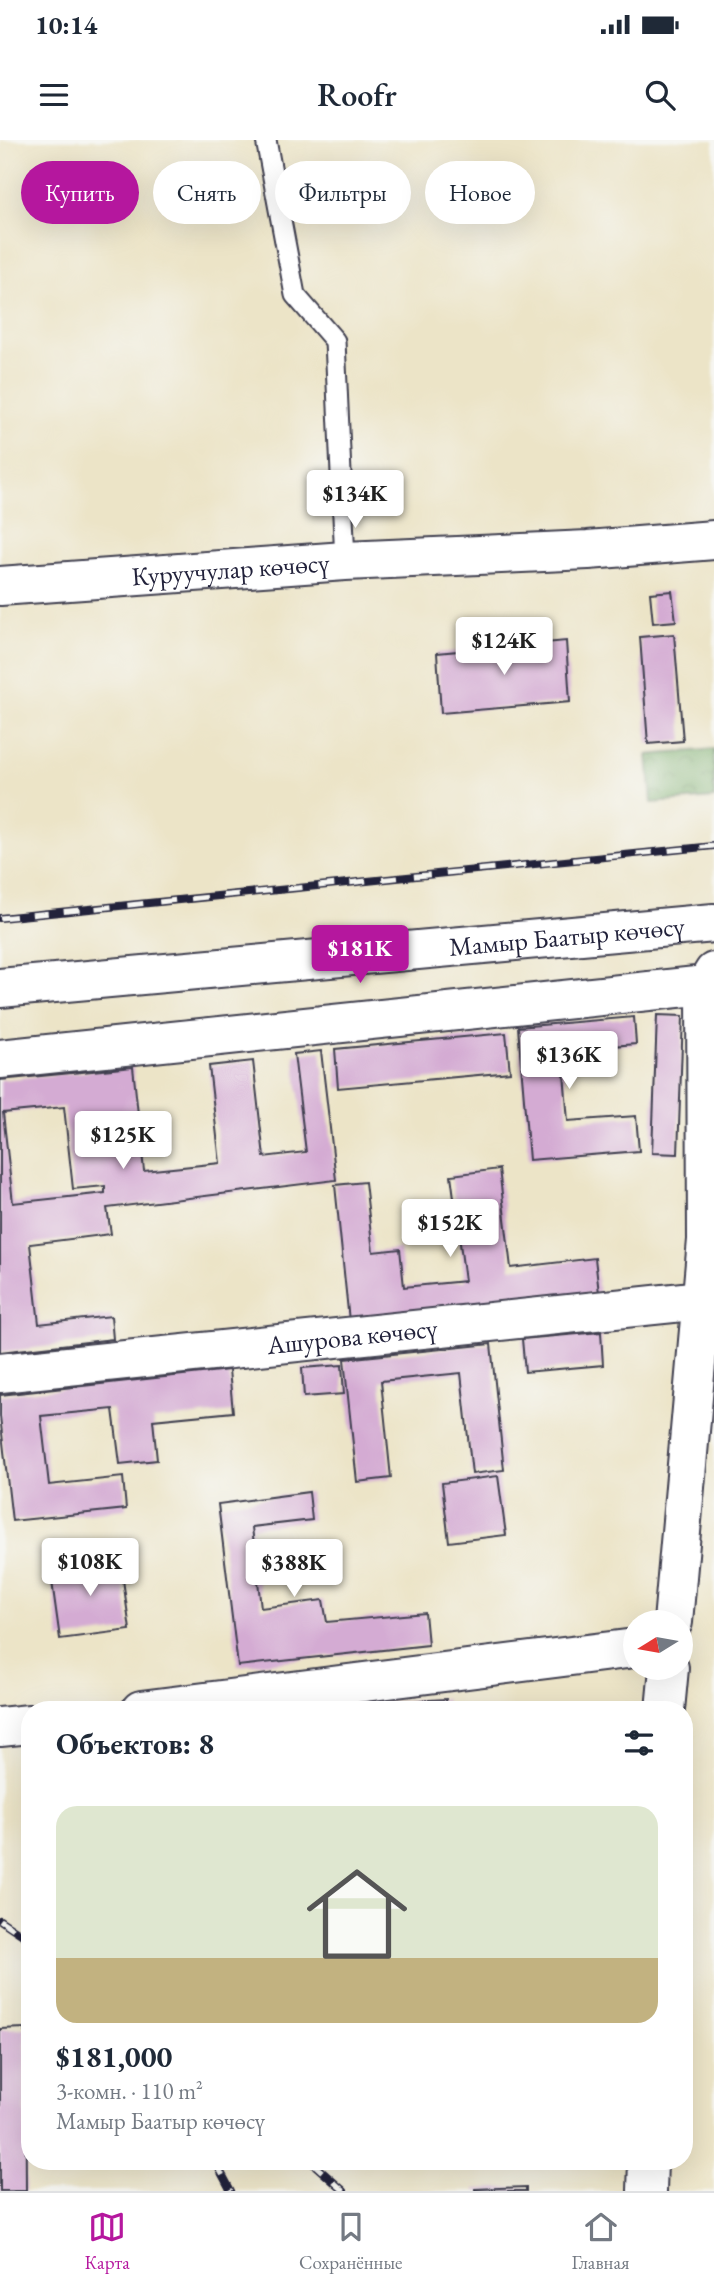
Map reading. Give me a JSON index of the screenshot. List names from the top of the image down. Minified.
{"streets":{"street":["Куруучулар көчөсү","Мамыр Баатыр көчөсү","Ашурова көчөсү"]},"north":"left","page":{"status":"10:14","header":"Roofr","chip":["Купить","Снять","Фильтры","Новое"],"price":["$134K","$124K","$181K","$136K","$125K","$152K","$108K","$388K"],"heading":"Объектов: 8","list":[{"name":"$181,000","note":"3-комн. · 110 m² · Мамыр Баатыр көчөсү"}],"tabs":["Карта","Сохранённые","Главная"]}}
